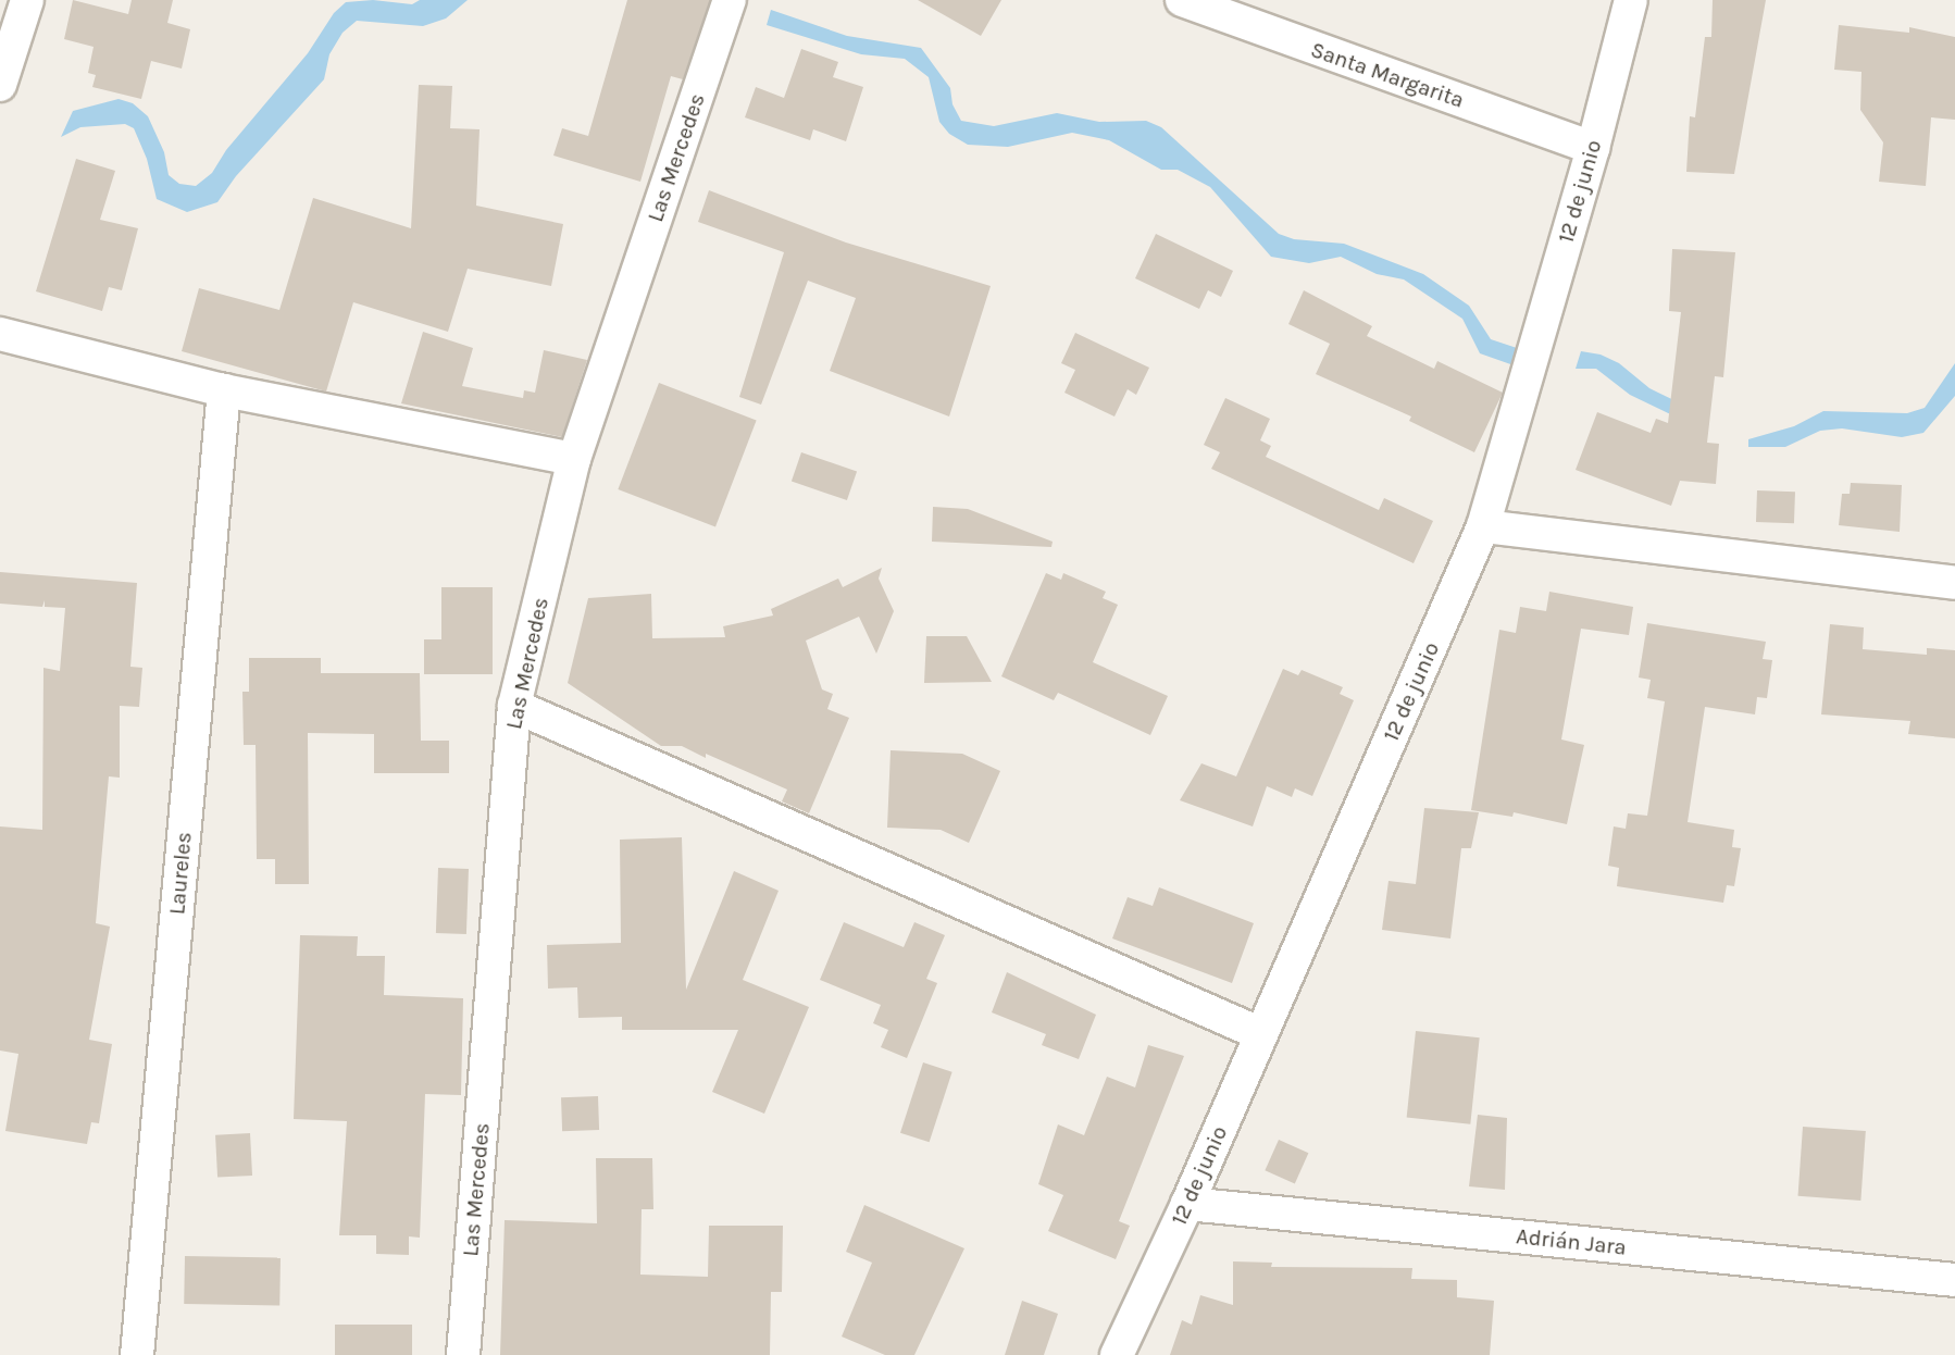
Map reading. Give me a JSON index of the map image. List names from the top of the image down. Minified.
{"streets":{"street":["Santa Margarita","Las Mercedes","12 de junio","Laureles","Adrián Jara"]},"crossings":[["Santa Margarita","12 de junio"],["12 de junio","Adrián Jara"]]}
